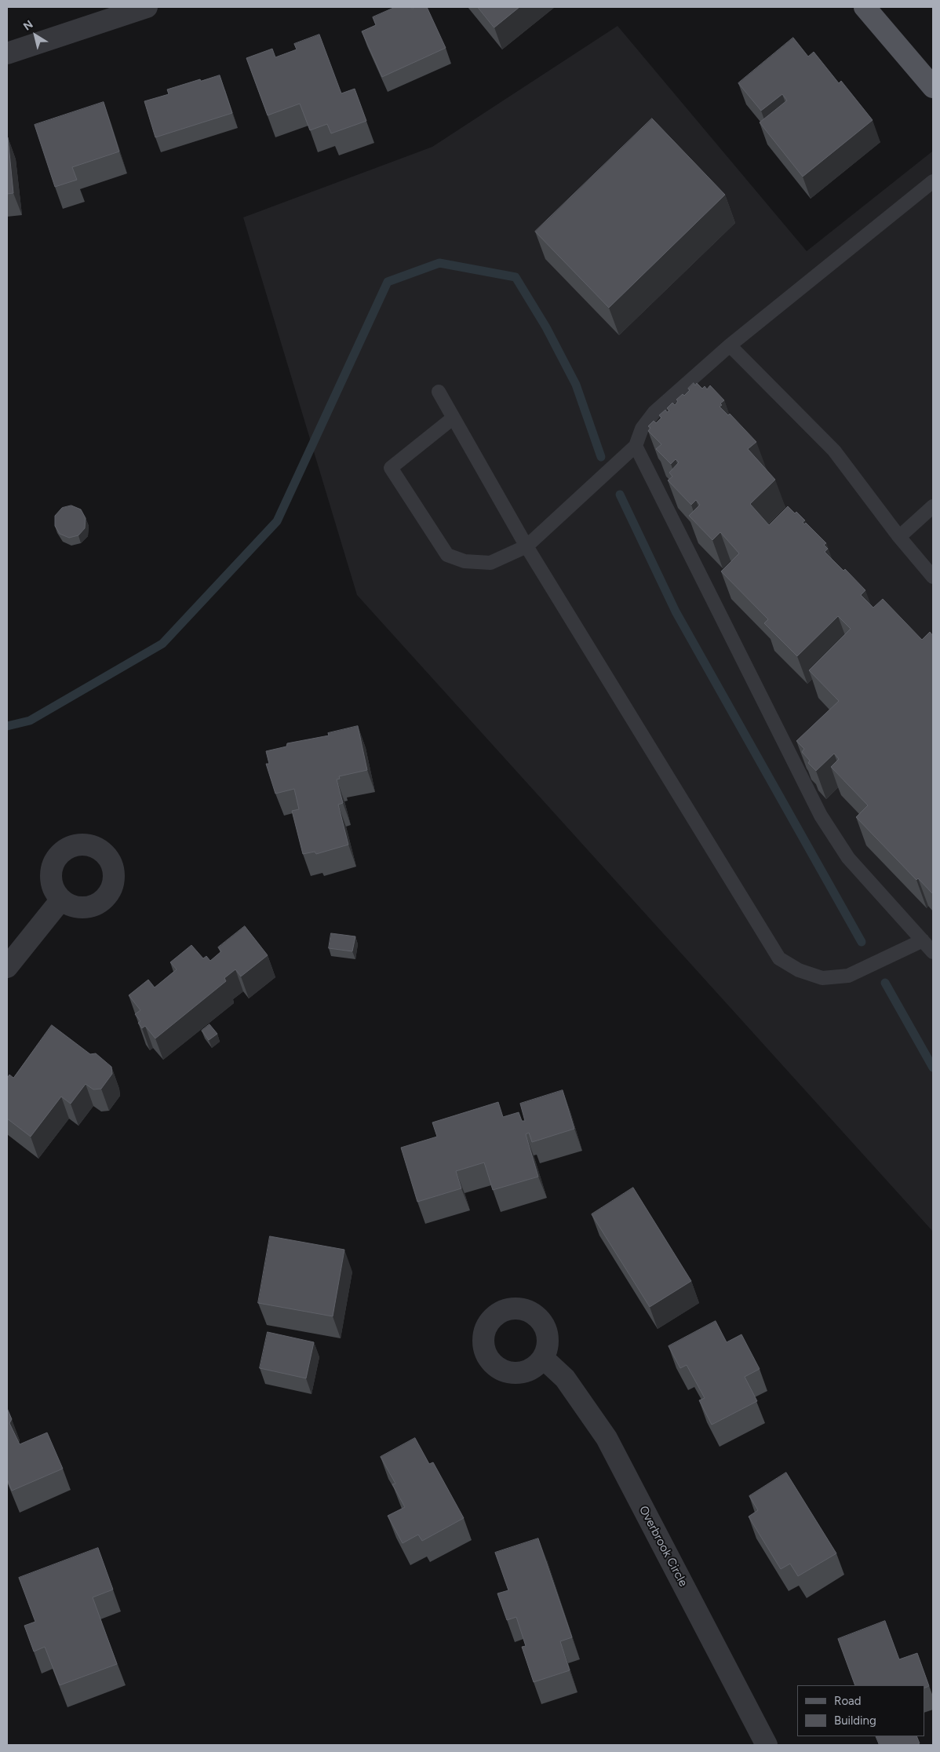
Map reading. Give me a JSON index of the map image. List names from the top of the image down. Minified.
{"streets":{"street":["Overbrook Circle"]},"legend":["Road","Building"],"north":"top left"}
